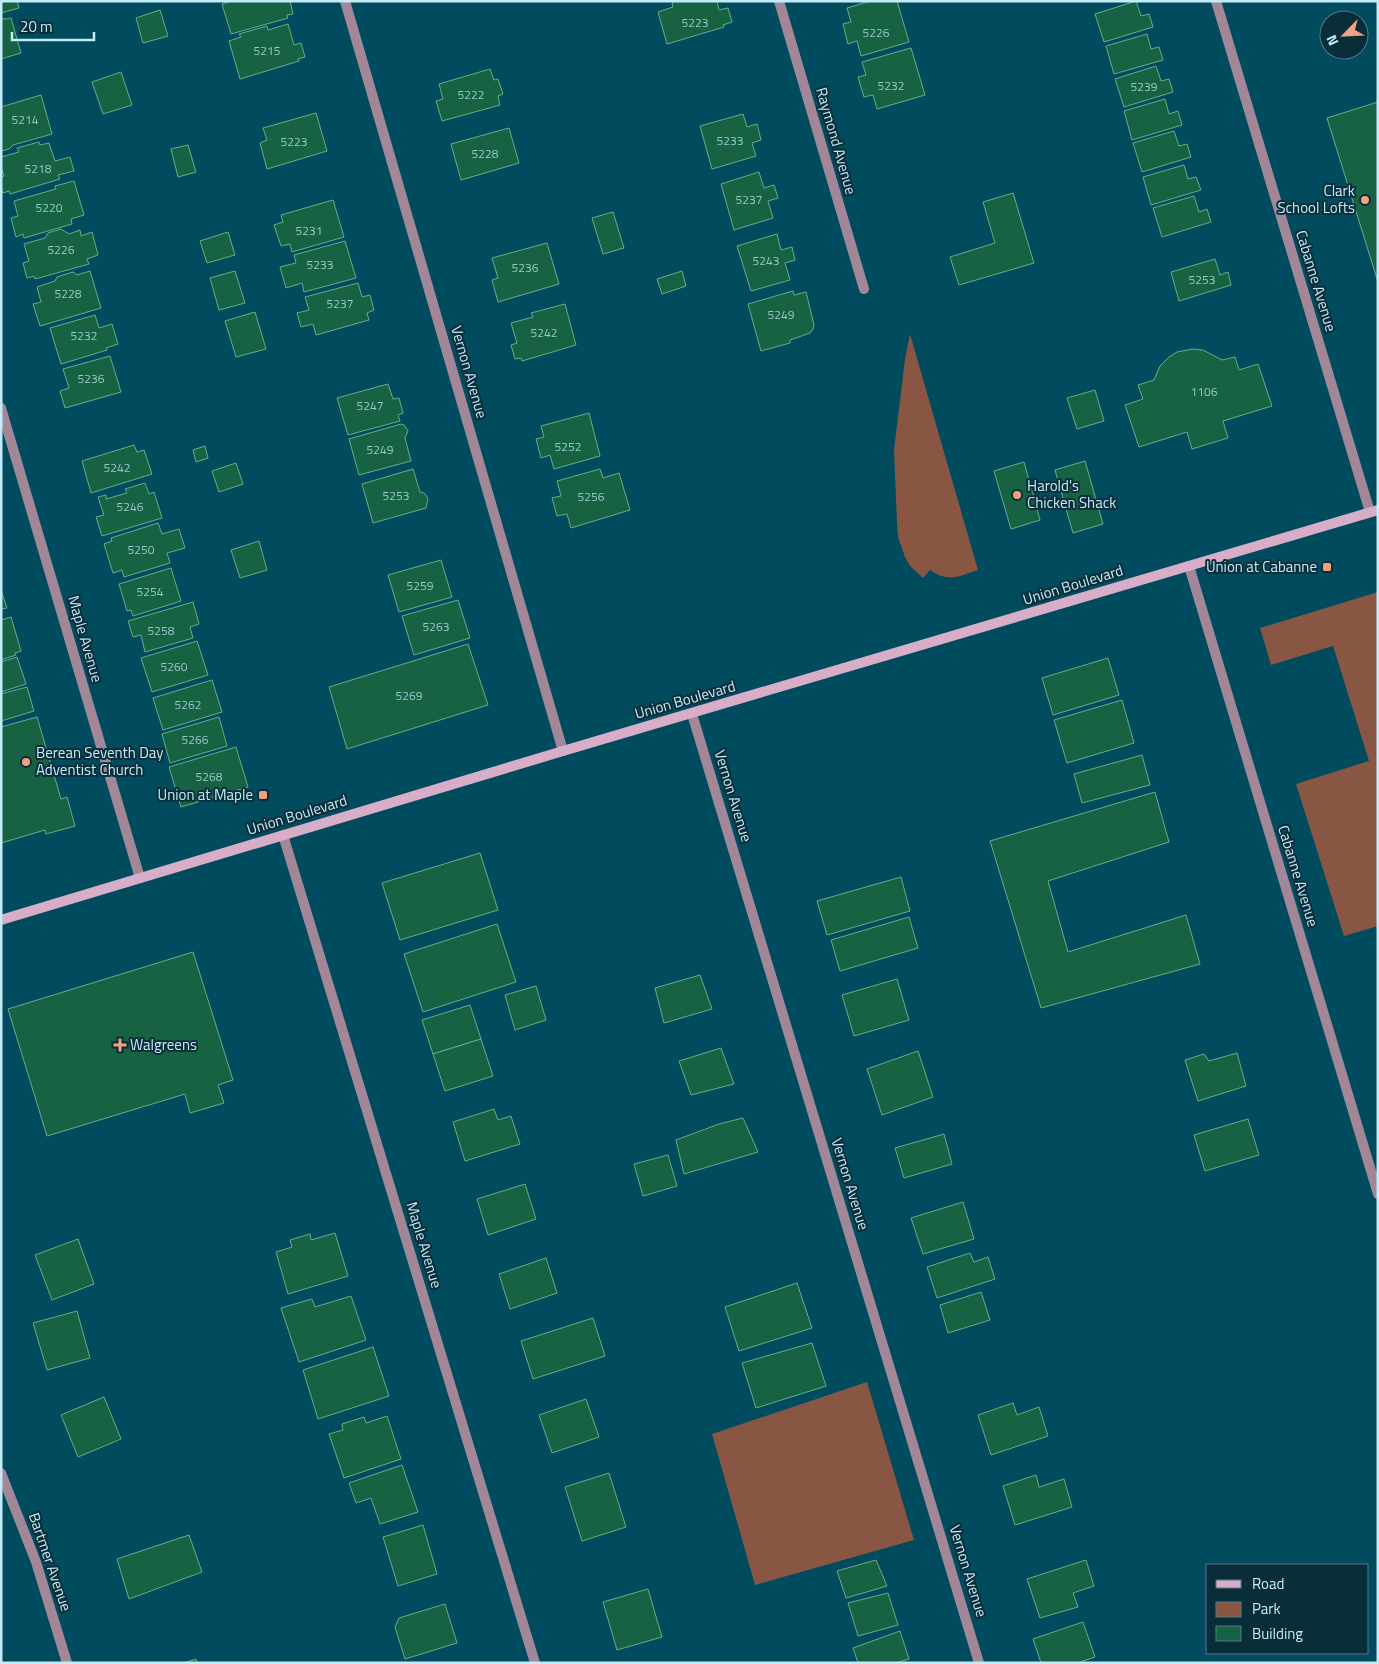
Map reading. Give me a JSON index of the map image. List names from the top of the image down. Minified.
{"streets":{"main road":["Union Boulevard"],"street":["Raymond Avenue","Cabanne Avenue","Vernon Avenue","Maple Avenue","Bartmer Avenue"]},"crossings":[["Cabanne Avenue","Union Boulevard"],["Vernon Avenue","Union Boulevard"],["Union Boulevard","Maple Avenue"]],"places":{"other":["Clark School Lofts","Harold's Chicken Shack","Berean Seventh Day Adventist Church"],"transit":["Union at Cabanne","Union at Maple"],"health":["Walgreens"]},"house_numbers":["5223","5226","5215","5232","5239","5222","5214","5233","5223","5228","5218","5237","5220","5231","5226","5243","5233","5236","5253","5228","5237","5249","5242","5232","5236","1106","5247","5252","5249","5242","5253","5256","5246","5250","5259","5254","5263","5258","5260","5269","5262","5266","5268"],"legend":["Road","Park","Building"],"scale_bar":"20 m","north":"bottom left"}
